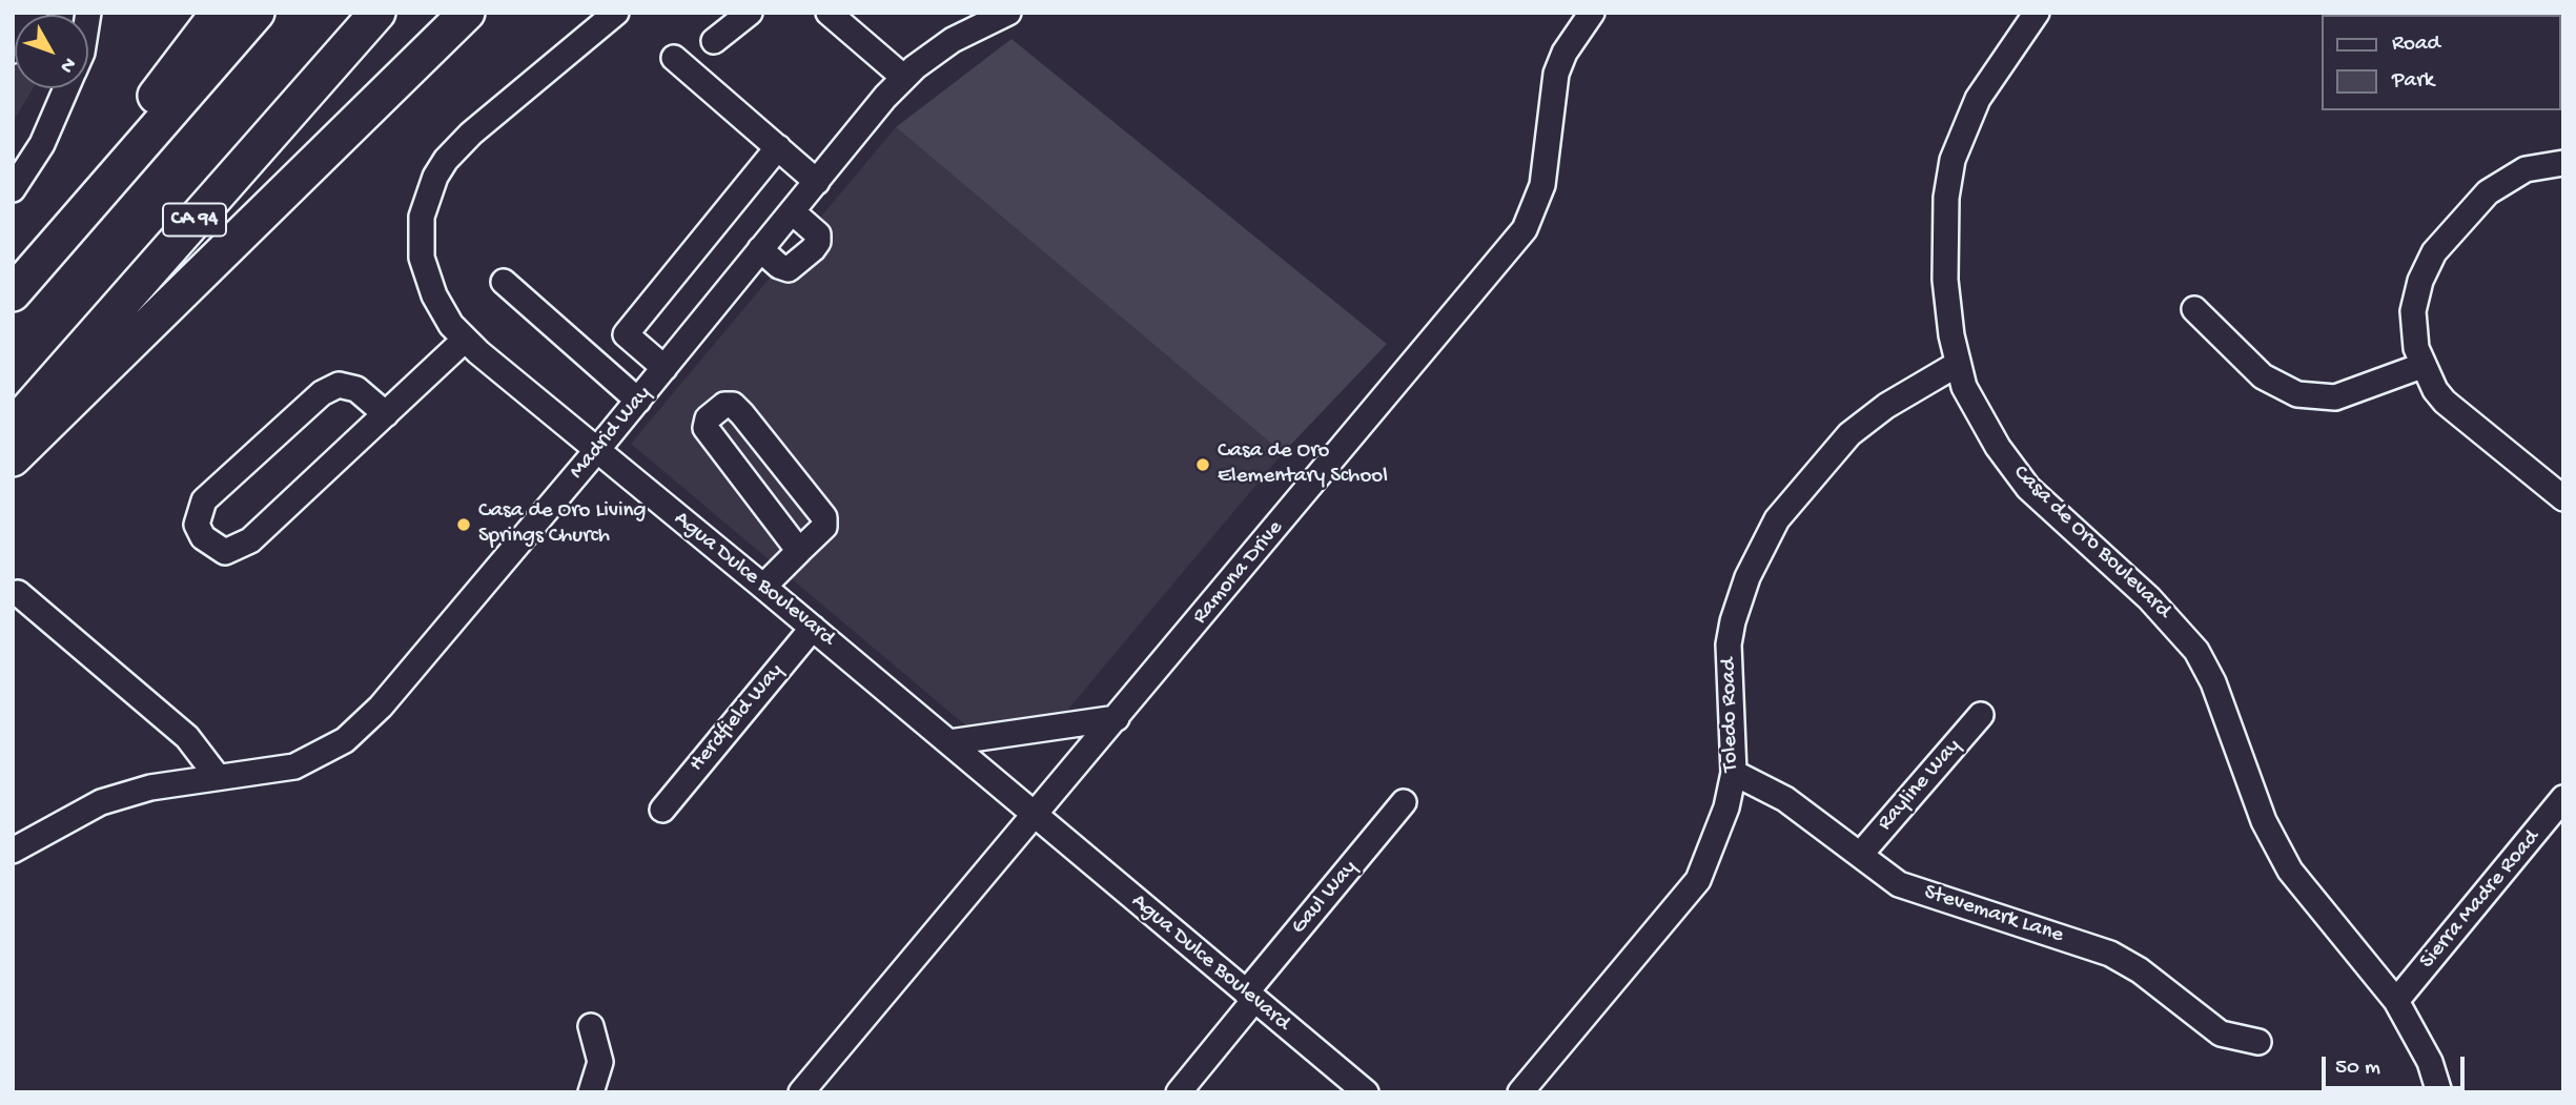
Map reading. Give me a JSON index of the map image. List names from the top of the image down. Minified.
{"streets":{"highway":["CA 94"],"street":["Madrid Way","Casa de Oro Boulevard","Ramona Drive","Agua Dulce Boulevard","Toledo Road","Herdfield Way","Rayline Way","Gaul Way","Sierra Madre Road","Stevemark Lane"]},"crossings":[["Madrid Way","Agua Dulce Boulevard"],["Casa de Oro Boulevard","Toledo Road"],["Casa de Oro Boulevard","Sierra Madre Road"],["Ramona Drive","Agua Dulce Boulevard"],["Agua Dulce Boulevard","Herdfield Way"],["Agua Dulce Boulevard","Gaul Way"],["Toledo Road","Stevemark Lane"],["Rayline Way","Stevemark Lane"]],"places":["Casa de Oro Elementary School","Casa de Oro Living Springs Church"],"legend":["Road","Park"],"scale_bar":"50 m","north":"bottom right"}
